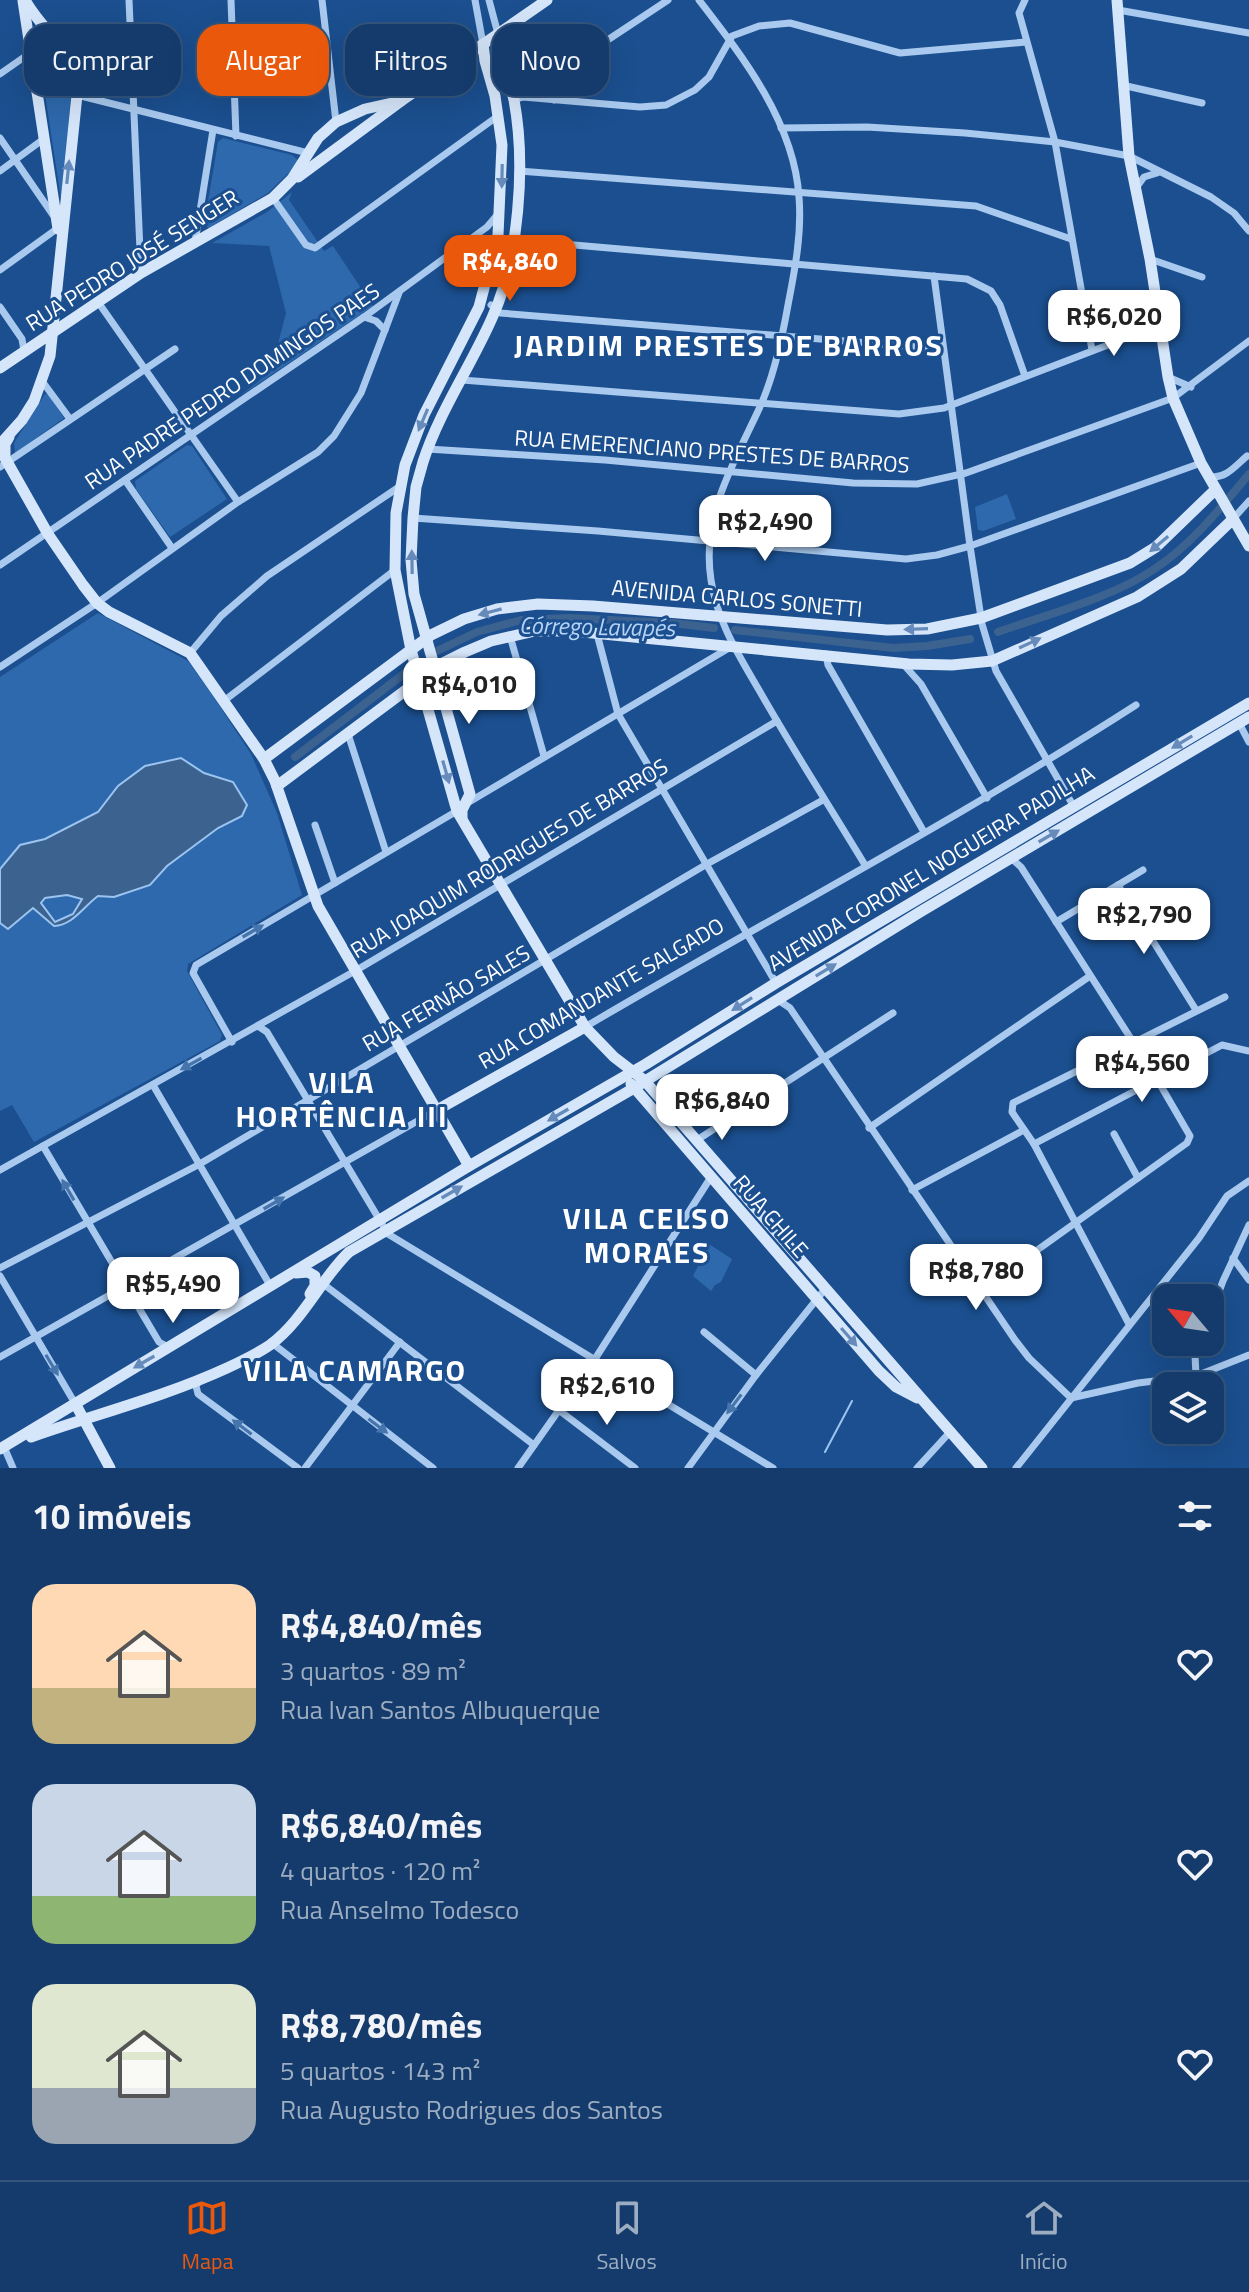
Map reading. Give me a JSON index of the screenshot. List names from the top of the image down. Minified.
{"streets":{"main road":["RUA PEDRO JOSÉ SENGER","AVENIDA CARLOS SONETTI","AVENIDA CORONEL NOGUEIRA PADILHA","RUA COMANDANTE SALGADO","RUA CHILE"],"street":["RUA PADRE PEDRO DOMINGOS PAES","RUA EMERENCIANO PRESTES DE BARROS","RUA JOAQUIM RODRIGUES DE BARROS","RUA FERNÃO SALES"]},"crossings":[["AVENIDA CORONEL NOGUEIRA PADILHA","RUA CHILE"]],"districts":["JARDIM PRESTES DE BARROS","VILA HORTÊNCIA III","VILA CELSO MORAES","VILA CAMARGO"],"water":["Córrego Lavapés"],"north":"top left","page":{"chip":["Comprar","Alugar","Filtros","Novo"],"price":["R$4,840","R$6,020","R$2,490","R$4,010","R$2,790","R$4,560","R$6,840","R$8,780","R$5,490","R$2,610"],"heading":"10 imóveis","list":[{"name":"R$4,840/mês","note":"3 quartos · 89 m² · Rua Ivan Santos Albuquerque"},{"name":"R$6,840/mês","note":"4 quartos · 120 m² · Rua Anselmo Todesco"},{"name":"R$8,780/mês","note":"5 quartos · 143 m² · Rua Augusto Rodrigues dos Santos"}],"tabs":["Mapa","Salvos","Início"]}}
